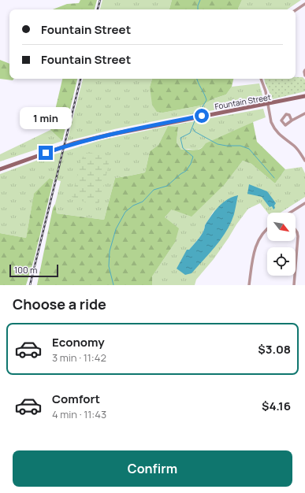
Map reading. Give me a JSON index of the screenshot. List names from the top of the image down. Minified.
{"streets":{"main road":["Fountain Street"]},"scale_bar":"100 m","north":"bottom right","page":{"banner":["Fountain Street","Fountain Street"],"bubble":"1 min","scale":"100 m","heading":"Choose a ride","list":[{"name":"Economy","note":"3 min · 11:42","value":"$3.08"},{"name":"Comfort","note":"4 min · 11:43","value":"$4.16"}],"buttons":"Confirm"}}
